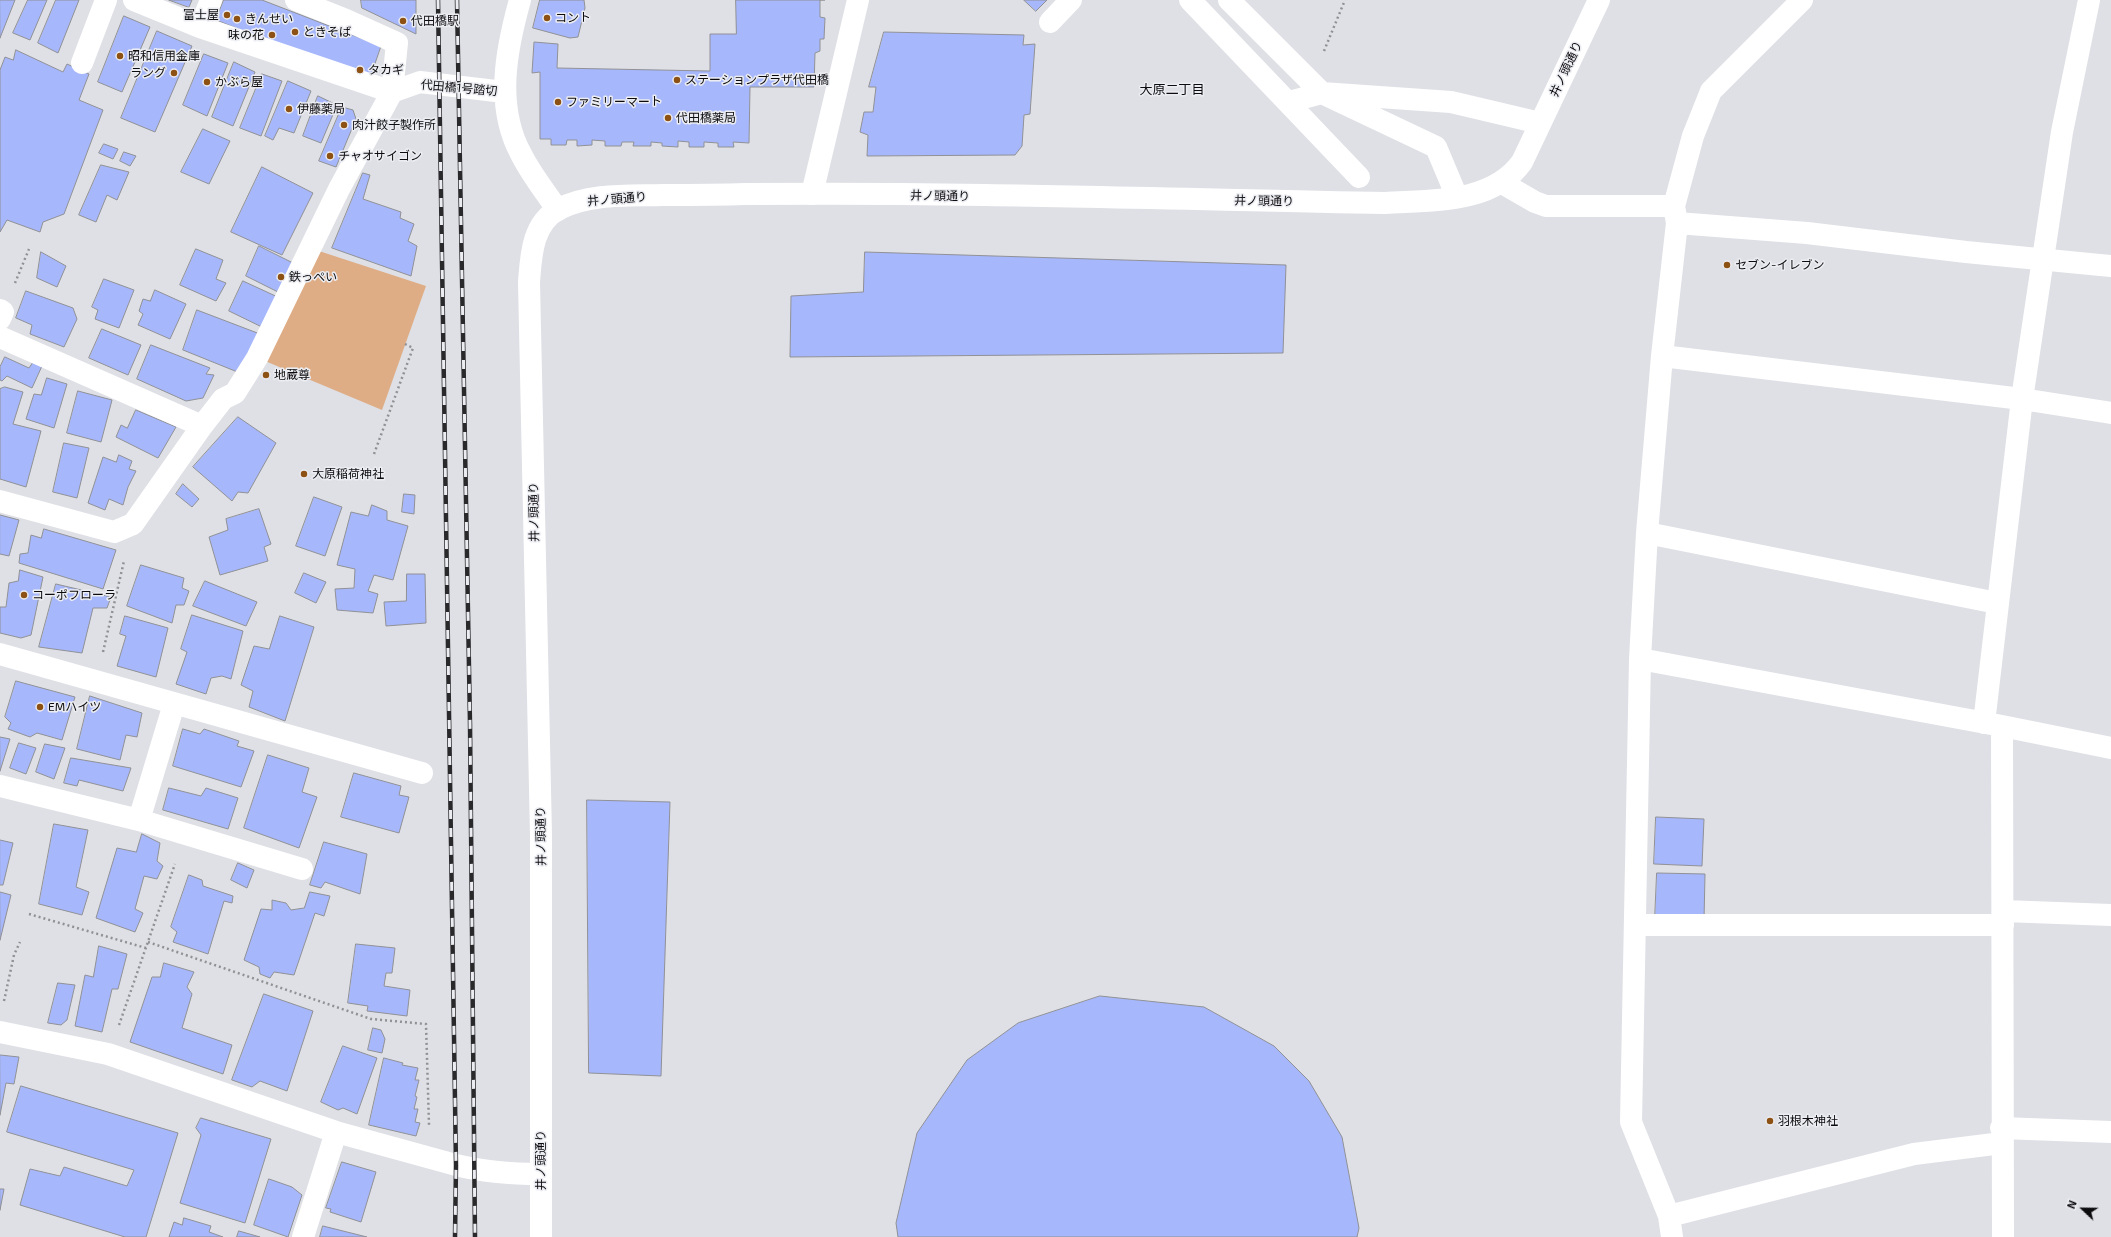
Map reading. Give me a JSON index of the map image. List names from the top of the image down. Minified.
{"streets":{"street":["井ノ頭通り","代田橋1号踏切"]},"districts":["大原二丁目"],"places":["富士屋","コント","きんせい","代田橋駅","ときそば","味の花","昭和信用金庫","タカギ","ラング","ステーションプラザ代田橋","かぶら屋","ファミリーマート","伊藤薬局","代田橋薬局","肉汁餃子製作所","チャオサイゴン","セブン-イレブン","鉄っぺい","地蔵尊","大原稲荷神社","コーポフローラ","EMハイツ","羽根木神社"],"north":"left"}
